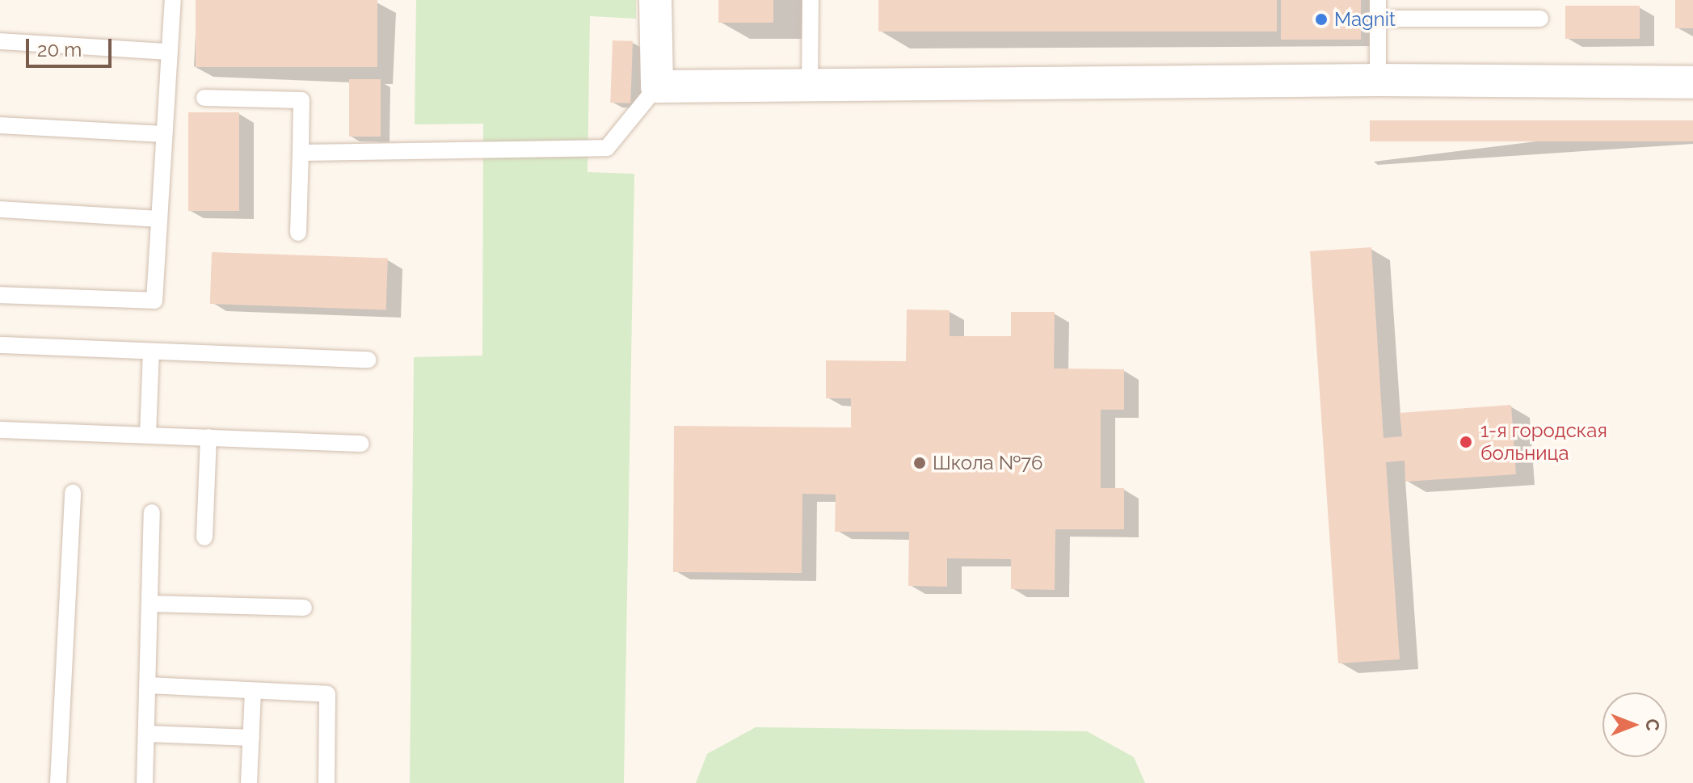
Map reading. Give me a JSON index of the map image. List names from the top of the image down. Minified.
{"places":["Magnit","1-я городская больница","Школа №76"],"scale_bar":"20 m","north":"right"}
